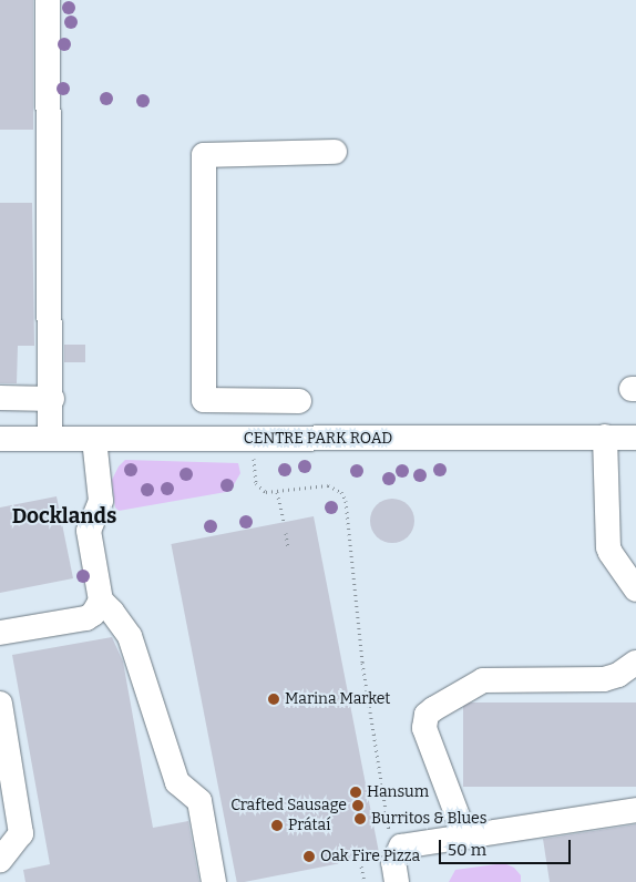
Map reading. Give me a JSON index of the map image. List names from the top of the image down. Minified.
{"streets":{"street":["CENTRE PARK ROAD"]},"districts":["Docklands"],"places":["Marina Market","Hansum","Crafted Sausage","Burritos & Blues","Prátaí","Oak Fire Pizza"],"scale_bar":"50 m"}
